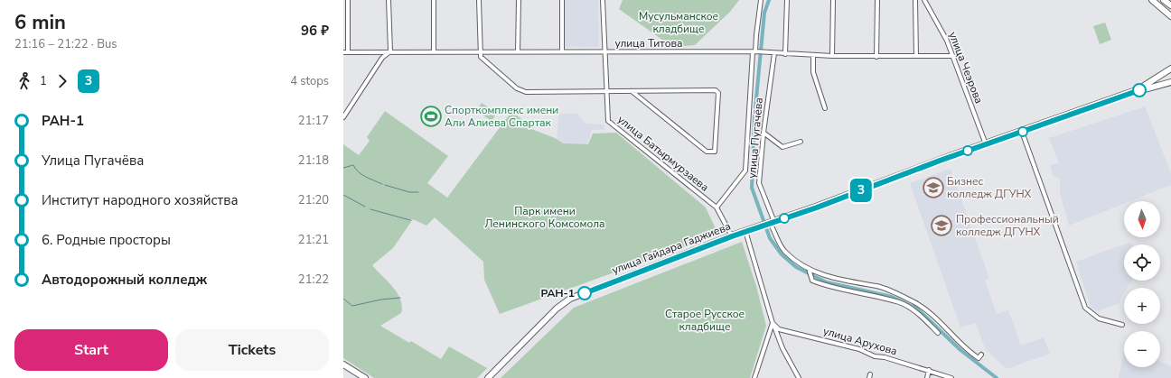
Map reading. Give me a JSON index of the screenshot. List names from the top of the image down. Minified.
{"streets":{"main road":["улица Гайдара Гаджиева"],"street":["улица Титова","улица Чеэрова","улица Пугачёва","улица Батырмурзаева","улица Арухова"]},"crossings":[["улица Титова","улица Чеэрова"],["улица Титова","улица Пугачёва"],["улица Титова","улица Батырмурзаева"],["улица Чеэрова","улица Гайдара Гаджиева"],["улица Пугачёва","улица Гайдара Гаджиева"],["улица Батырмурзаева","улица Гайдара Гаджиева"]],"parks":["Мусульманское кладбище","Парк имени Ленинского Комсомола","Старое Русское кладбище"],"places":{"sports":["Спорткомплекс имени Али Алиева Спартак"],"school or university":["Бизнес колледж ДГУНХ","Профессиональный колледж ДГУНХ"],"other":["РАН-1"]},"lines":["bus line 3"],"north":"bottom","page":{"heading":["6 min","21:16 – 21:22 · Bus","96 ₽"],"on_map":"3","legs":["1","3","4 stops"],"list":[{"name":"РАН-1","value":"21:17"},{"name":"Улица Пугачёва","value":"21:18"},{"name":"Институт народного хозяйства","value":"21:20"},{"name":"6. Родные просторы","value":"21:21"},{"name":"Автодорожный колледж","value":"21:22"}],"map_buttons":["+","−"],"buttons":["Start","Tickets"]}}
